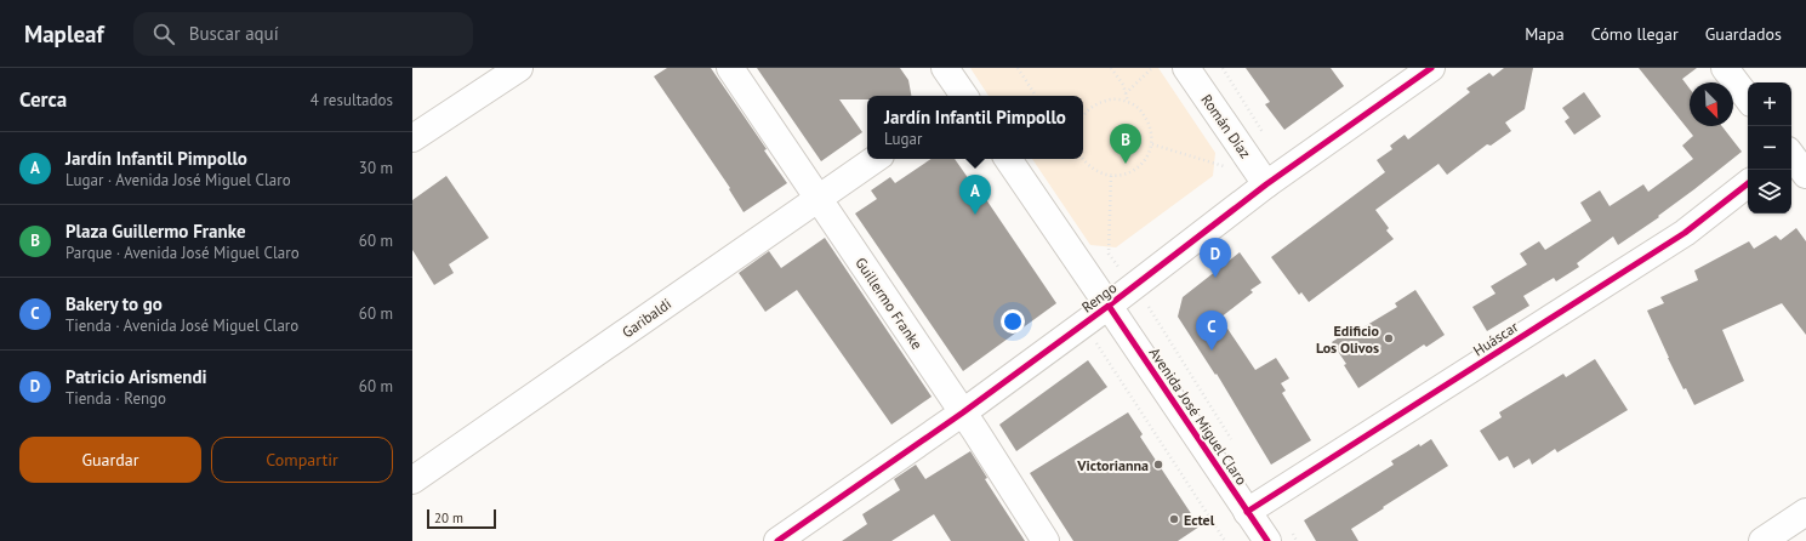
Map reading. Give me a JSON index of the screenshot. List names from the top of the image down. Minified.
{"streets":{"street":["Román Díaz","Rengo","Guillermo Franke","Garibaldi","Huáscar","Avenida José Miguel Claro"]},"crossings":[["Román Díaz","Rengo"],["Rengo","Guillermo Franke"],["Rengo","Avenida José Miguel Claro"],["Guillermo Franke","Garibaldi"],["Huáscar","Avenida José Miguel Claro"]],"places":["Edificio Los Olivos","Victorianna","Ectel"],"scale_bar":"20 m","north":"bottom right","page":{"header":"Mapleaf","search":"Buscar aquí","nav":["Mapa","Cómo llegar","Guardados"],"heading":["Cerca","4 resultados"],"map_buttons":["+","−"],"popup":["Jardín Infantil Pimpollo","Lugar"],"pins":["B","A","D","C"],"list":[{"mark":"A","name":"Jardín Infantil Pimpollo","note":"Lugar · Avenida José Miguel Claro","value":"30 m"},{"mark":"B","name":"Plaza Guillermo Franke","note":"Parque · Avenida José Miguel Claro","value":"60 m"},{"mark":"C","name":"Bakery to go","note":"Tienda · Avenida José Miguel Claro","value":"60 m"},{"mark":"D","name":"Patricio Arismendi","note":"Tienda · Rengo","value":"60 m"}],"buttons":["Guardar","Compartir"],"scale":"20 m"}}
